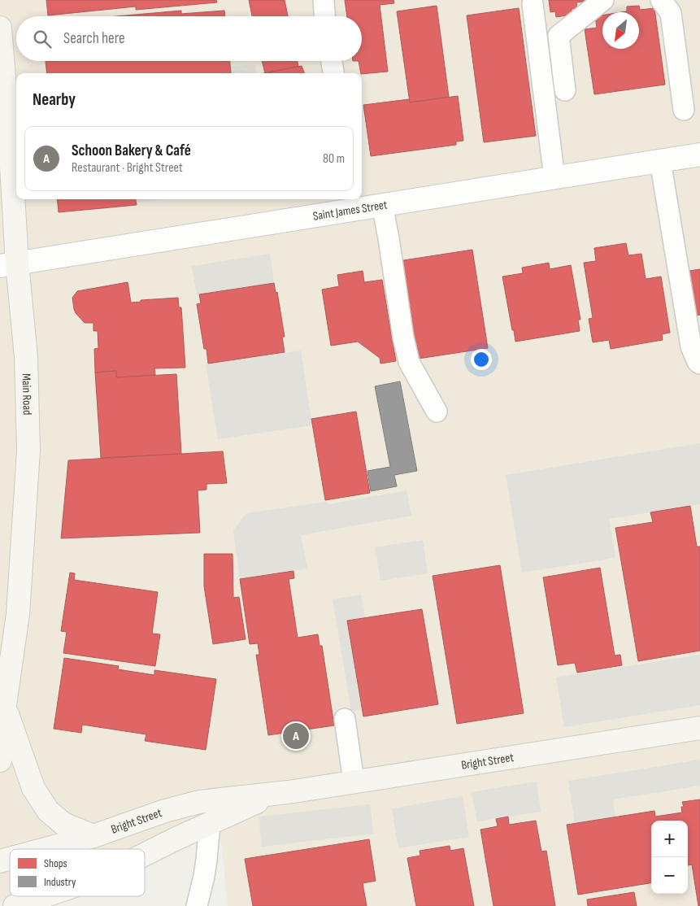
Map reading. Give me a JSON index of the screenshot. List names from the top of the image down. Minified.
{"streets":{"street":["Saint James Street","Main Road","Bright Street"]},"crossings":[["Saint James Street","Main Road"]],"legend":["Shops","Industry"],"north":"bottom left","page":{"search":"Search here","heading":"Nearby","list":[{"mark":"A","name":"Schoon Bakery & Café","note":"Restaurant · Bright Street","value":"80 m"}],"pins":"A","map_buttons":["+","−"]}}
